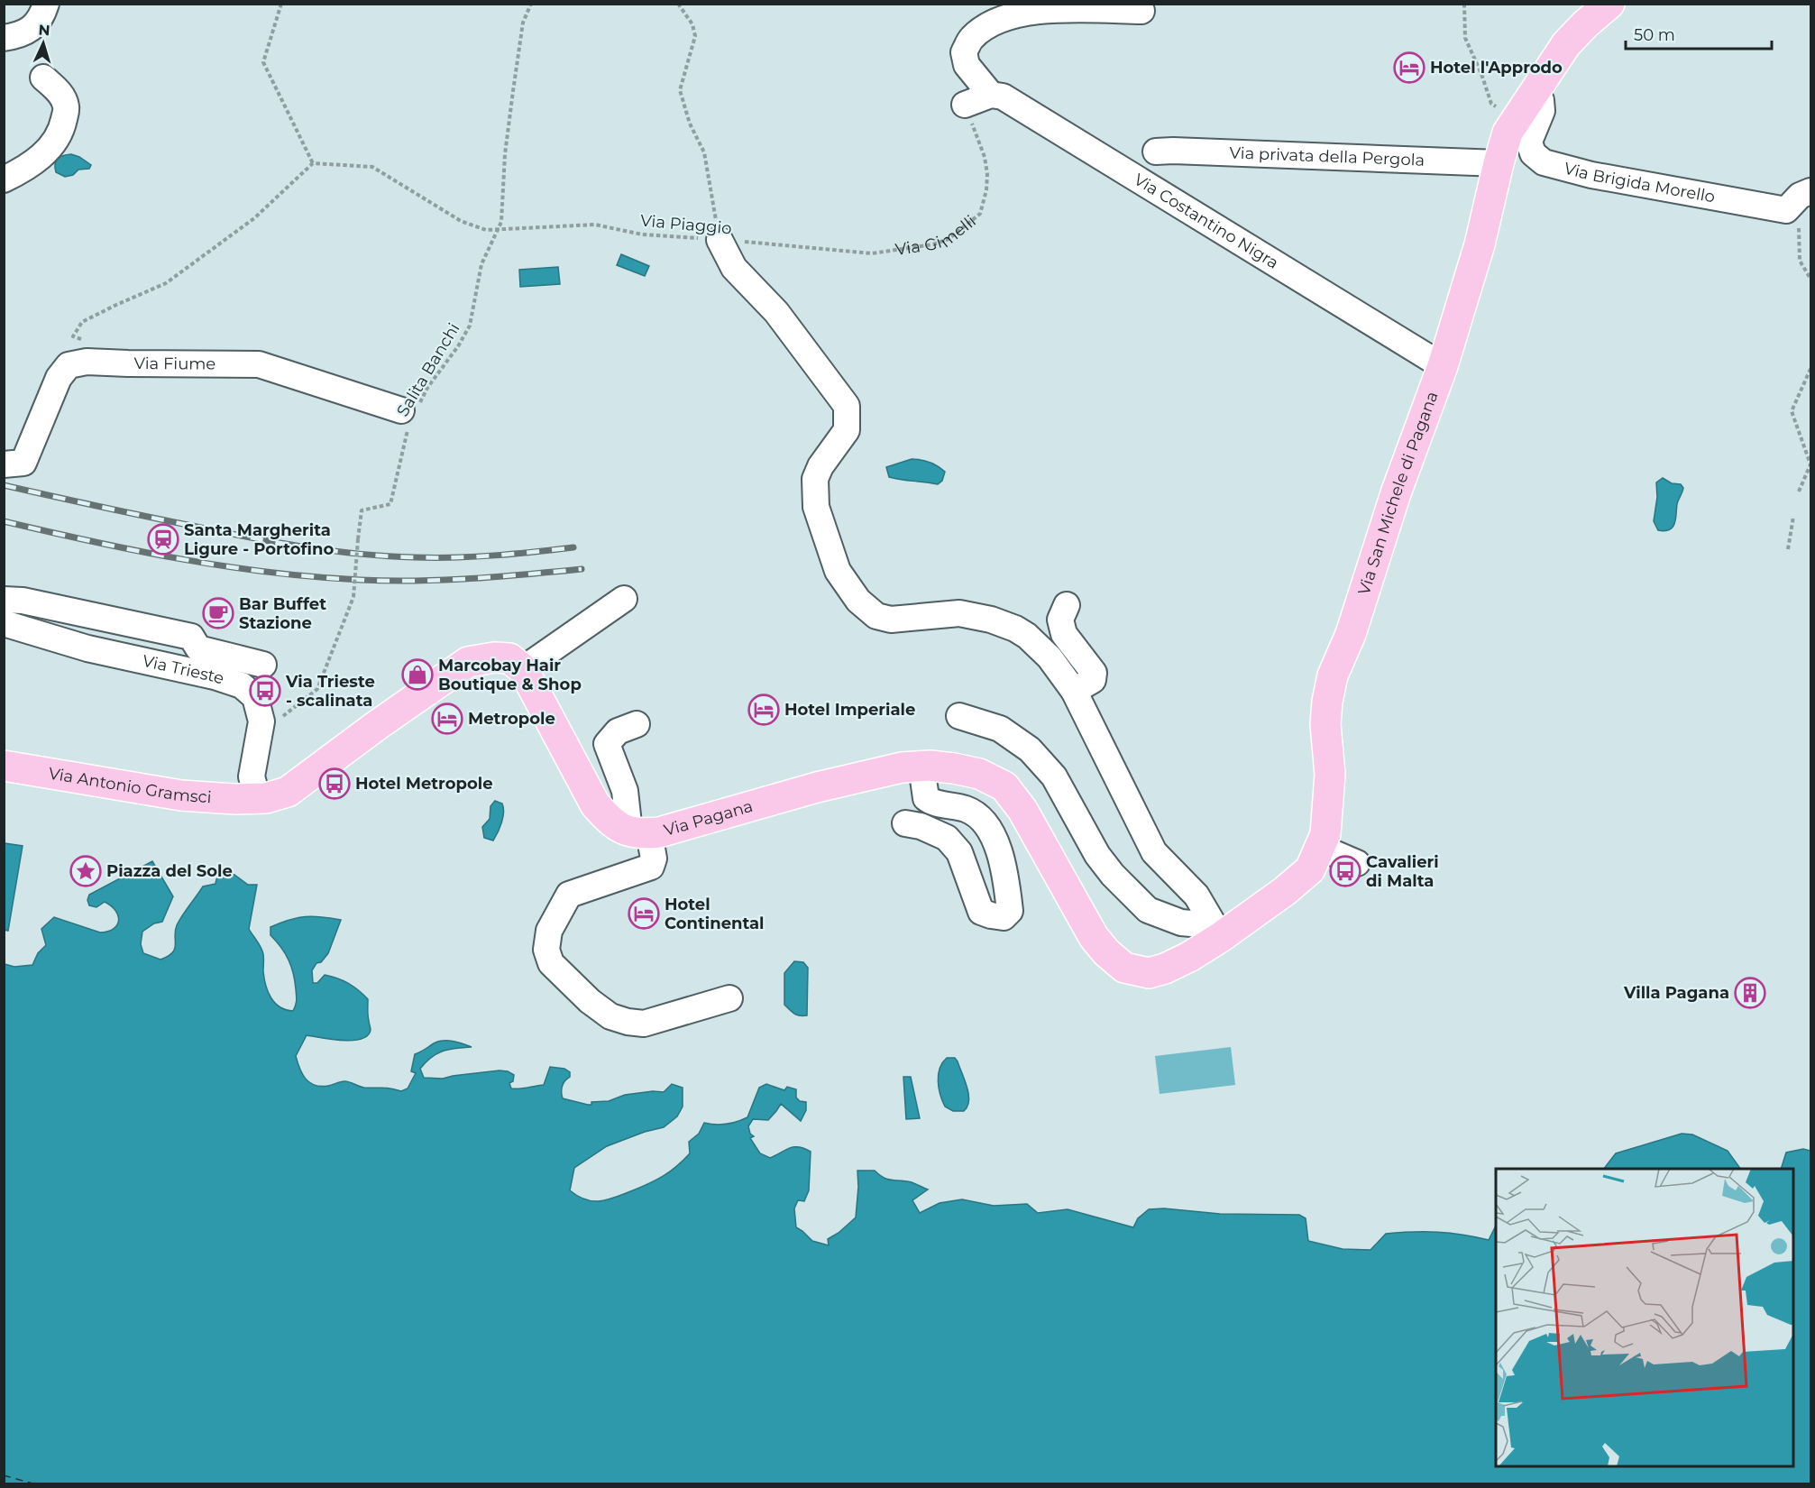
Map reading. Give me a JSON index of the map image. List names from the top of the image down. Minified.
{"streets":{"main road":["Via San Michele di Pagana","Via Antonio Gramsci","Via Pagana"],"street":["Via privata della Pergola","Via Brigida Morello","Via Costantino Nigra","Via Fiume","Via Trieste"],"path":["Via Piaggio","Via Gimelli","Salita Banchi"]},"crossings":[["Via privata della Pergola","Via San Michele di Pagana"],["Via Brigida Morello","Via San Michele di Pagana"],["Via Costantino Nigra","Via San Michele di Pagana"],["Via Piaggio","Via Gimelli"],["Via Piaggio","Salita Banchi"],["Via Fiume","Salita Banchi"],["Salita Banchi","Via Trieste"],["Via San Michele di Pagana","Via Pagana"],["Via Trieste","Via Antonio Gramsci"]],"places":{"hotel":["Hotel l'Approdo","Hotel Imperiale","Metropole","Hotel Continental"],"station":["Santa Margherita Ligure - Portofino"],"cafe":["Bar Buffet Stazione"],"shop":["Marcobay Hair Boutique & Shop"],"bus stop":["Via Trieste - scalinata","Hotel Metropole","Cavalieri di Malta"],"place":["Piazza del Sole"],"building":["Villa Pagana"]},"scale_bar":"50 m","north":"top"}
